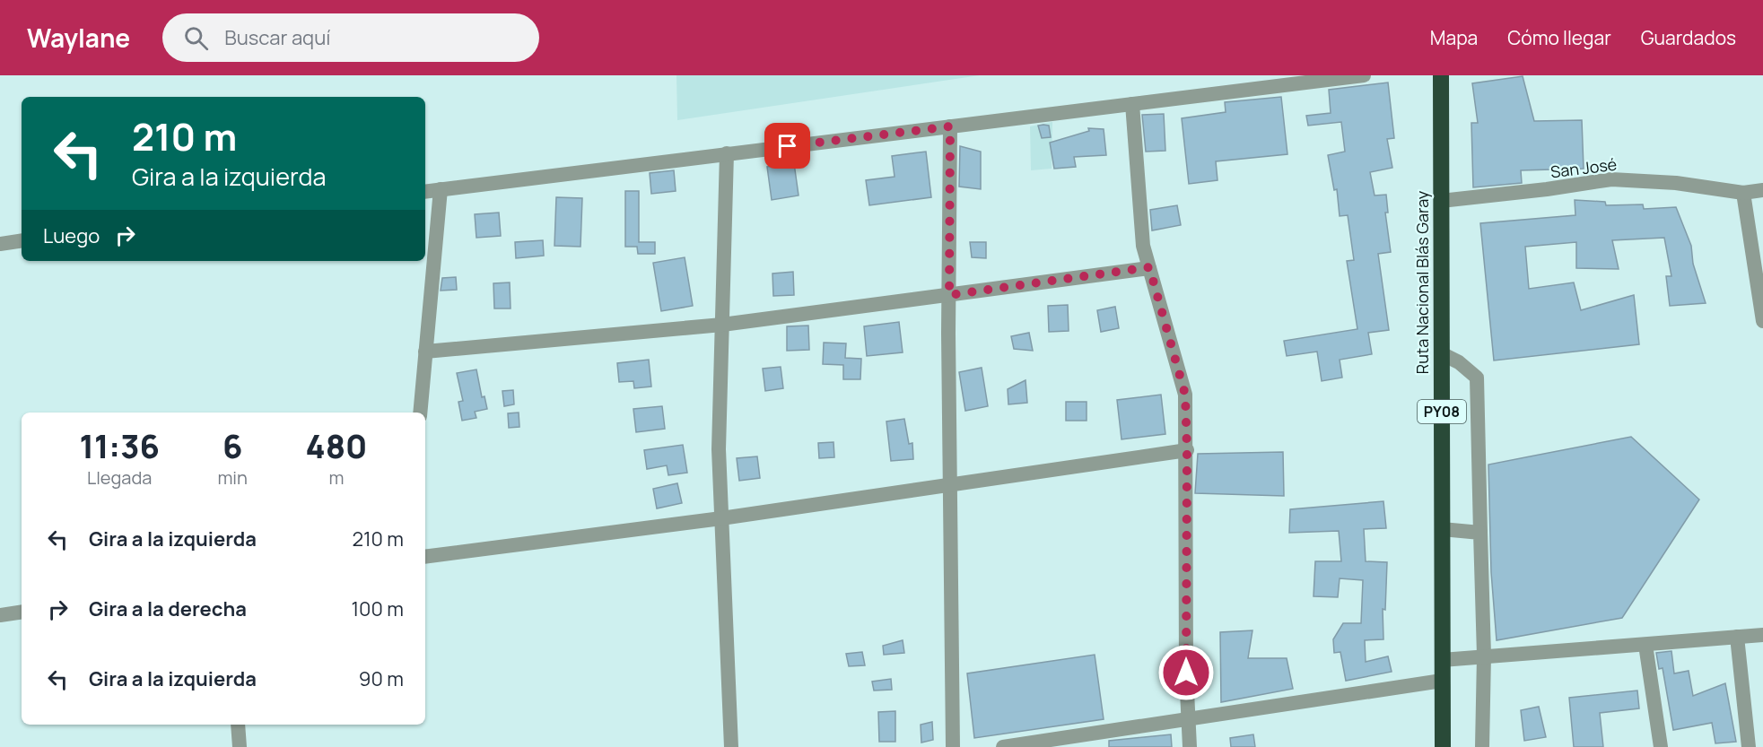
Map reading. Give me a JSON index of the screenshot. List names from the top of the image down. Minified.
{"streets":{"highway":["Ruta Nacional Blás Garay","PY08"],"street":["San José"]},"crossings":[["San José","Ruta Nacional Blás Garay"]],"page":{"header":"Waylane","search":"Buscar aquí","nav":["Mapa","Cómo llegar","Guardados"],"turn":["210 m","Gira a la izquierda"],"then":"Luego","eta":["11:36","Llegada","6","min","480","m"],"list":[{"name":"Gira a la izquierda","value":"210 m"},{"name":"Gira a la derecha","value":"100 m"},{"name":"Gira a la izquierda","value":"90 m"}]}}
